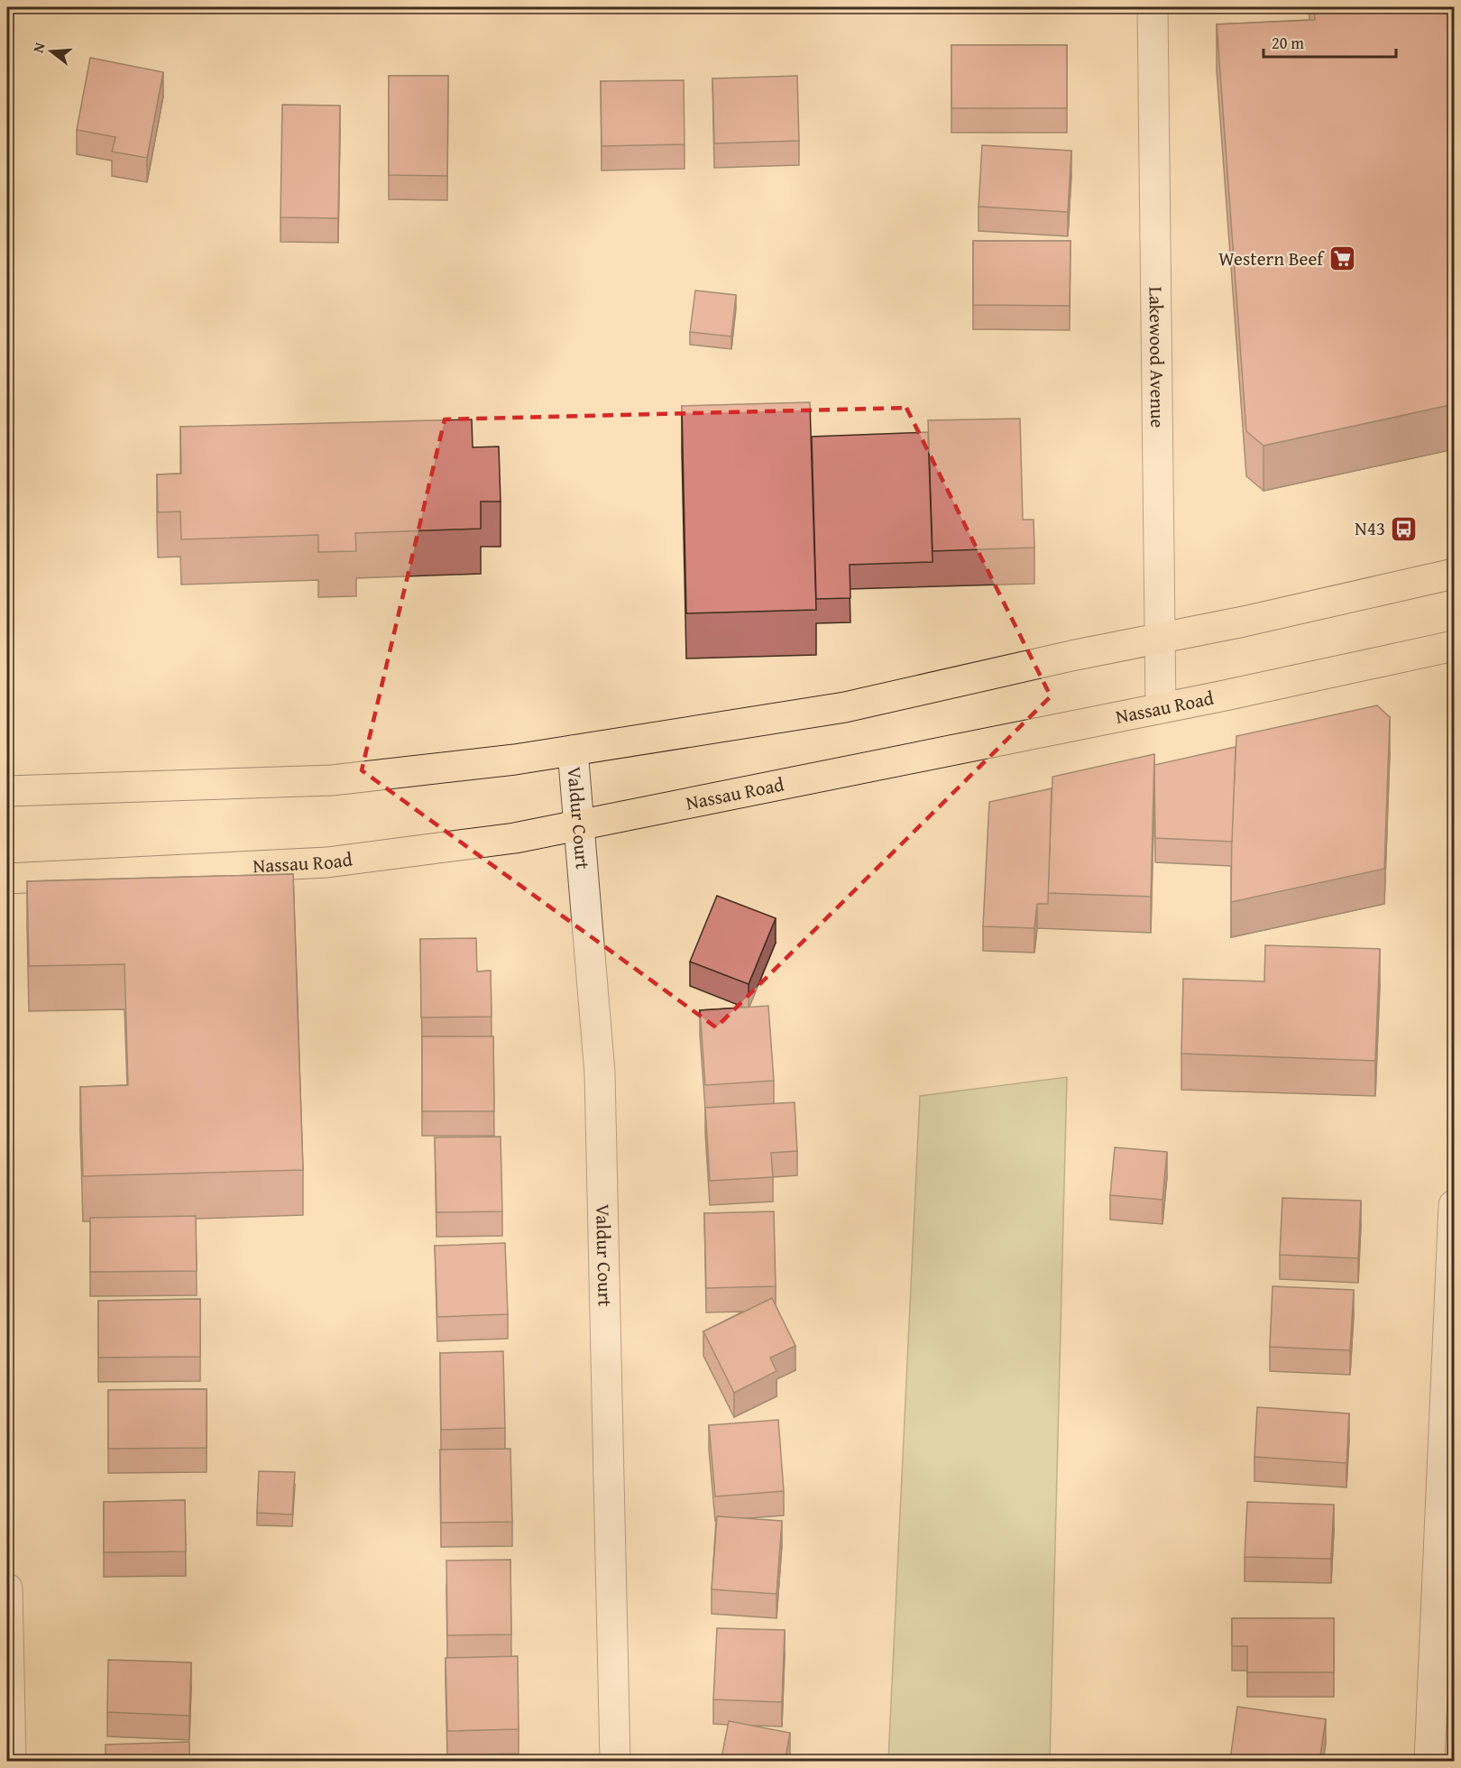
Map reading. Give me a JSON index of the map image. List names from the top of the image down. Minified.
{"streets":{"main road":["Nassau Road"],"street":["Lakewood Avenue","Valdur Court"]},"crossings":[["Lakewood Avenue","Nassau Road"],["Nassau Road","Valdur Court"]],"places":{"supermarket":["Western Beef"],"bus stop":["N43"]},"scale_bar":"20 m","north":"left"}
